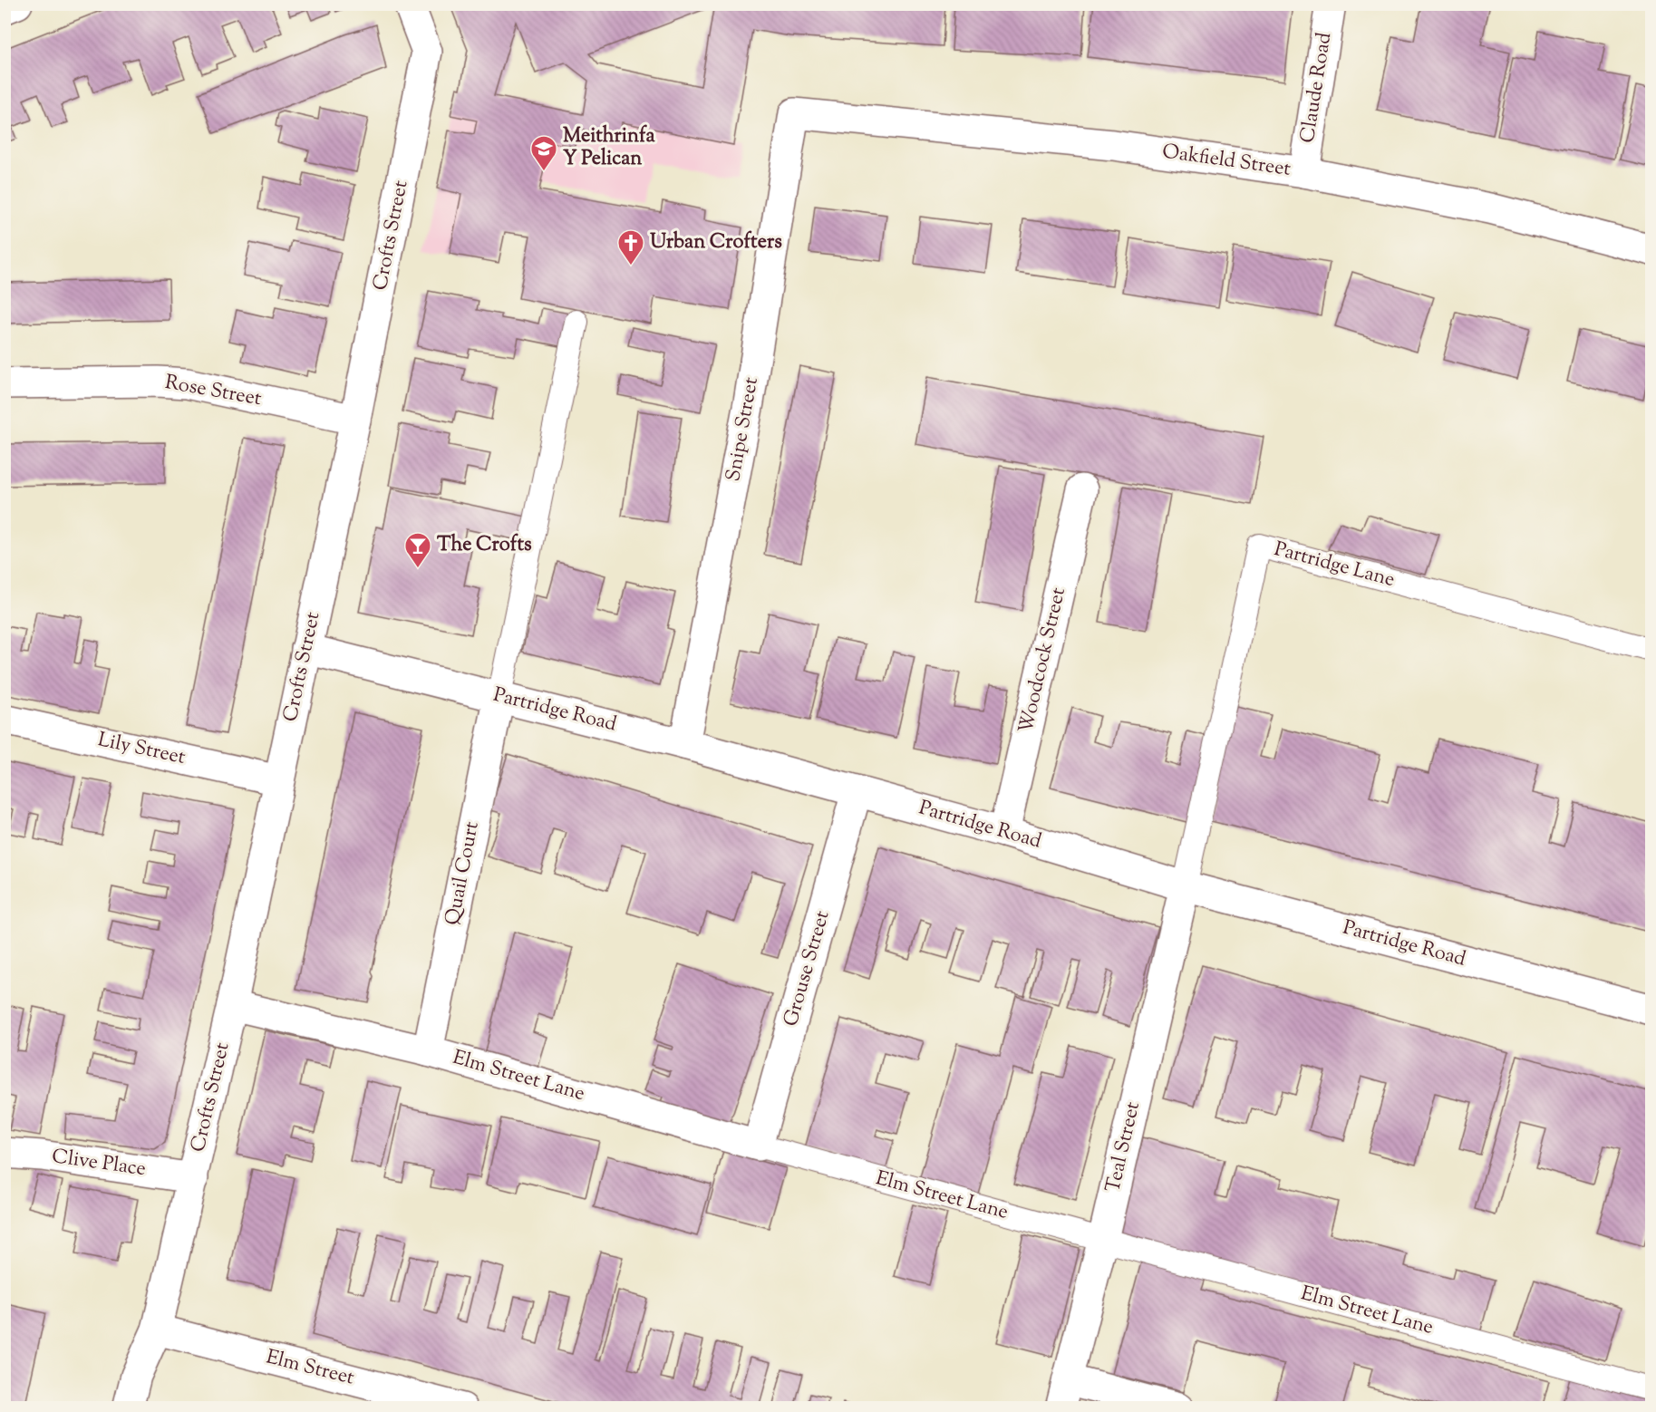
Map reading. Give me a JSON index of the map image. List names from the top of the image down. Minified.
{"streets":{"street":["Claude Road","Oakfield Street","Crofts Street","Rose Street","Snipe Street","Woodcock Street","Partridge Road","Lily Street","Quail Court","Grouse Street","Elm Street Lane","Teal Street","Clive Place","Elm Street"],"lane":["Partridge Lane"]},"crossings":[["Claude Road","Oakfield Street"],["Oakfield Street","Snipe Street"],["Crofts Street","Rose Street"],["Crofts Street","Partridge Road"],["Crofts Street","Lily Street"],["Crofts Street","Elm Street Lane"],["Crofts Street","Clive Place"],["Crofts Street","Elm Street"],["Snipe Street","Partridge Road"],["Partridge Lane","Partridge Road"],["Partridge Lane","Teal Street"],["Woodcock Street","Partridge Road"],["Partridge Road","Quail Court"],["Partridge Road","Grouse Street"],["Partridge Road","Teal Street"],["Quail Court","Elm Street Lane"],["Grouse Street","Elm Street Lane"],["Elm Street Lane","Teal Street"]],"places":{"school or university":["Meithrinfa Y Pelican"],"church":["Urban Crofters"],"bar":["The Crofts"]}}
